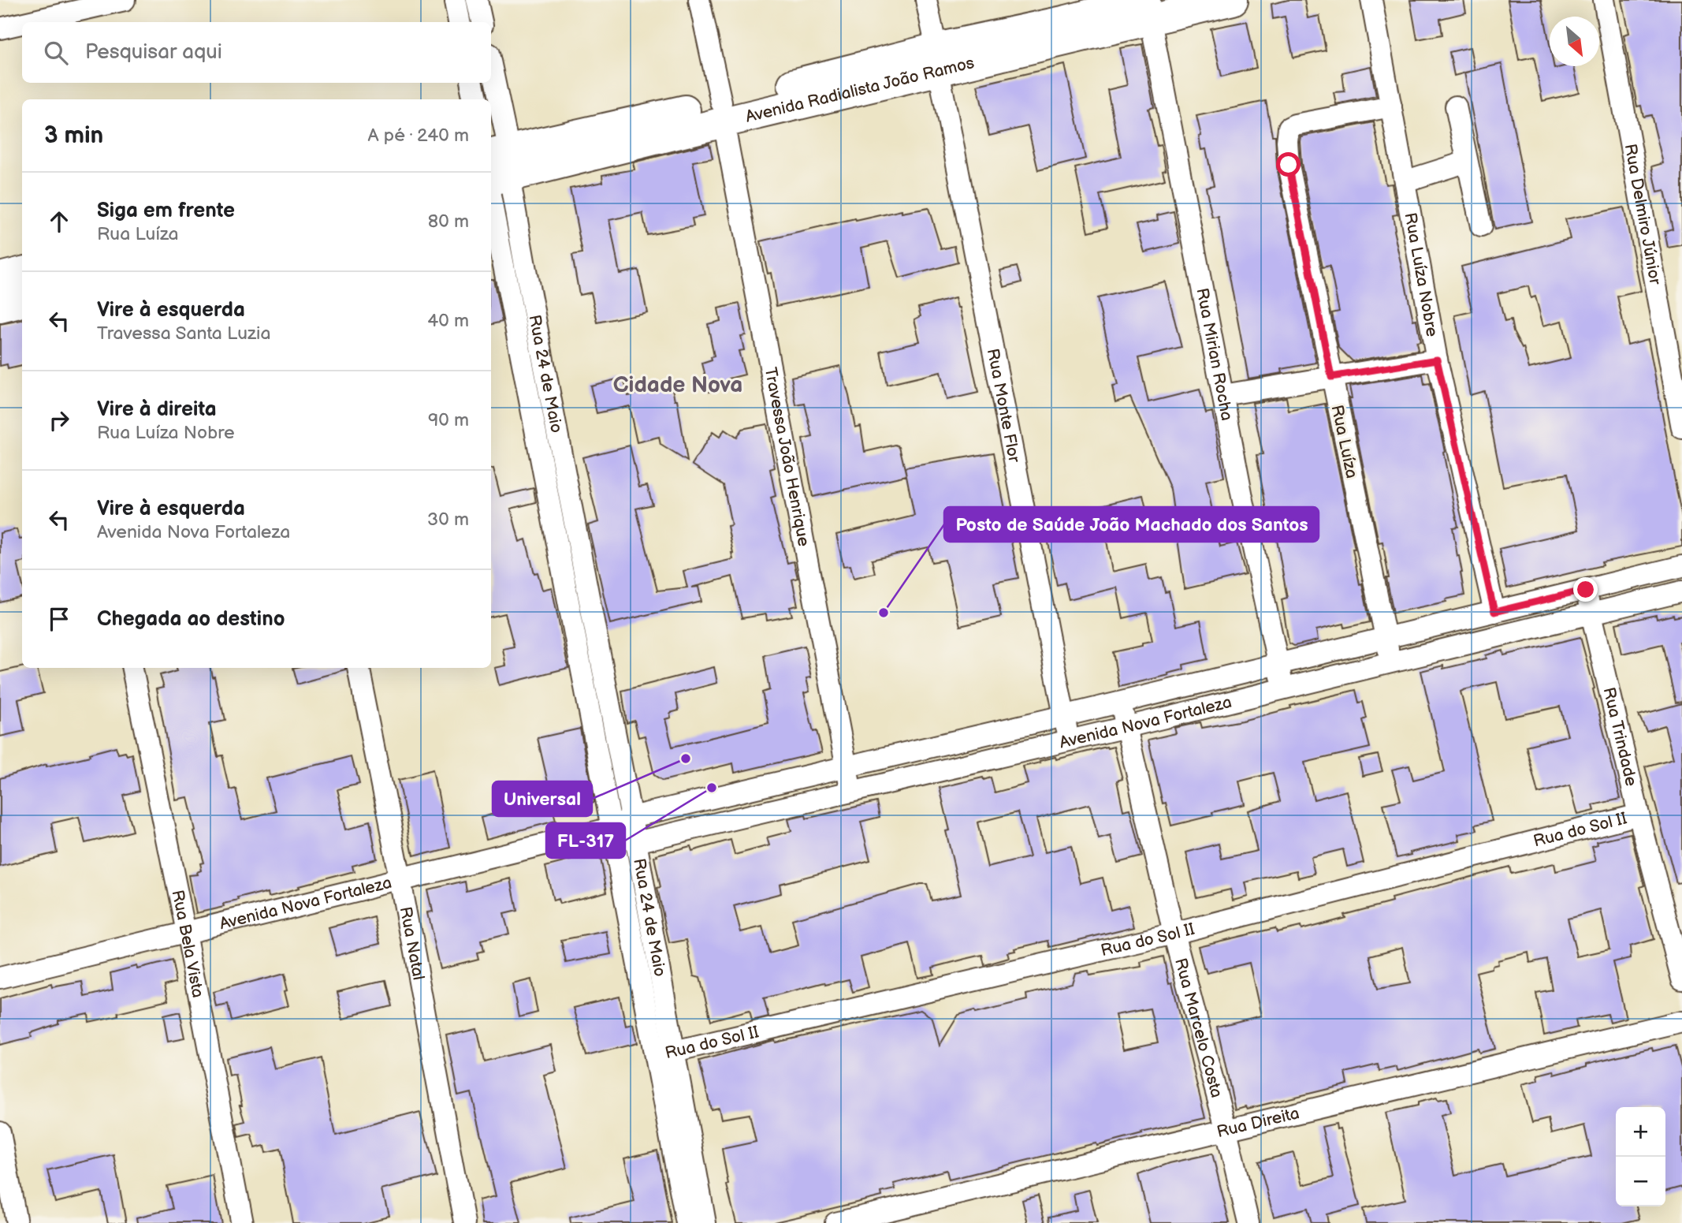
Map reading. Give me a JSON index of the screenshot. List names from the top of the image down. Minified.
{"streets":{"main road":["Avenida Radialista João Ramos"],"street":["Rua Delmiro Júnior","Rua Luíza Nobre","Rua Mirian Rocha","Rua 24 de Maio","Rua Monte Flor","Rua Luíza","Travessa João Henrique","Avenida Nova Fortaleza","Rua Trindade","Rua do Sol II","Rua Bela Vista","Rua Natal","Rua Marcelo Costa","Rua Direita"]},"crossings":[["Avenida Radialista João Ramos","Rua Mirian Rocha"],["Avenida Radialista João Ramos","Rua 24 de Maio"],["Avenida Radialista João Ramos","Rua Monte Flor"],["Avenida Radialista João Ramos","Travessa João Henrique"],["Rua Luíza Nobre","Rua Luíza"],["Rua Luíza Nobre","Avenida Nova Fortaleza"],["Rua Mirian Rocha","Avenida Nova Fortaleza"],["Rua 24 de Maio","Avenida Nova Fortaleza"],["Rua 24 de Maio","Rua do Sol II"],["Rua Monte Flor","Avenida Nova Fortaleza"],["Rua Luíza","Avenida Nova Fortaleza"],["Travessa João Henrique","Avenida Nova Fortaleza"],["Avenida Nova Fortaleza","Rua Trindade"],["Avenida Nova Fortaleza","Rua Bela Vista"],["Avenida Nova Fortaleza","Rua Natal"],["Avenida Nova Fortaleza","Rua Marcelo Costa"],["Rua Trindade","Rua do Sol II"],["Rua do Sol II","Rua Marcelo Costa"],["Rua Marcelo Costa","Rua Direita"]],"districts":["Cidade Nova"],"places":["Posto de Saúde João Machado dos Santos","Universal","FL-317"],"north":"bottom right","page":{"search":"Pesquisar aqui","heading":["3 min","A pé · 240 m"],"list":[["Siga em frente","Rua Luíza","80 m"],["Vire à esquerda","Travessa Santa Luzia","40 m"],["Vire à direita","Rua Luíza Nobre","90 m"],["Vire à esquerda","Avenida Nova Fortaleza","30 m"],"Chegada ao destino"],"map_buttons":["+","−"]}}
